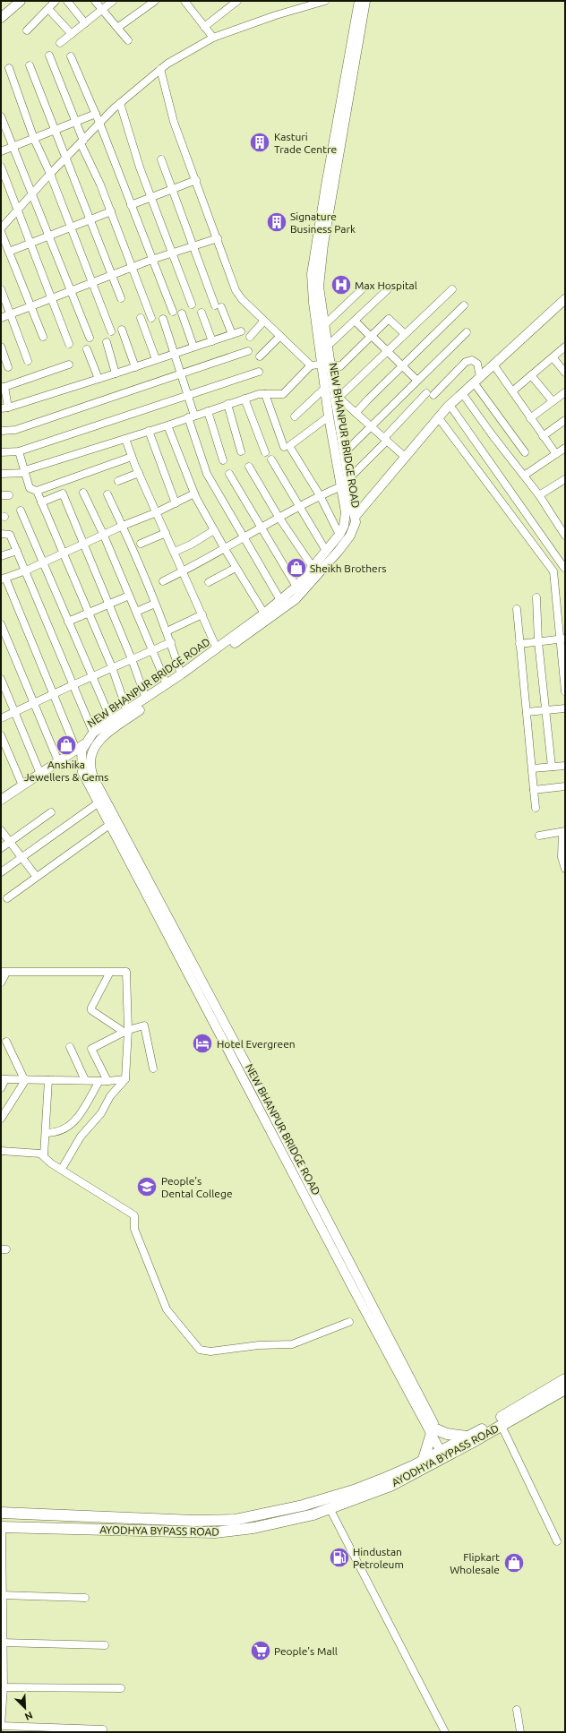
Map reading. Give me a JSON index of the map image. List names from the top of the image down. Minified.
{"streets":{"main road":["AYODHYA BYPASS ROAD"],"street":["NEW BHANPUR BRIDGE ROAD"]},"crossings":[["NEW BHANPUR BRIDGE ROAD","AYODHYA BYPASS ROAD"]],"places":{"building":["Kasturi Trade Centre","Signature Business Park"],"hospital":["Max Hospital"],"shop":["Sheikh Brothers","Anshika Jewellers & Gems","Flipkart Wholesale"],"hotel":["Hotel Evergreen"],"school or university":["People's Dental College"],"fuel station":["Hindustan Petroleum"],"supermarket":["People's Mall"]},"north":"bottom right"}
